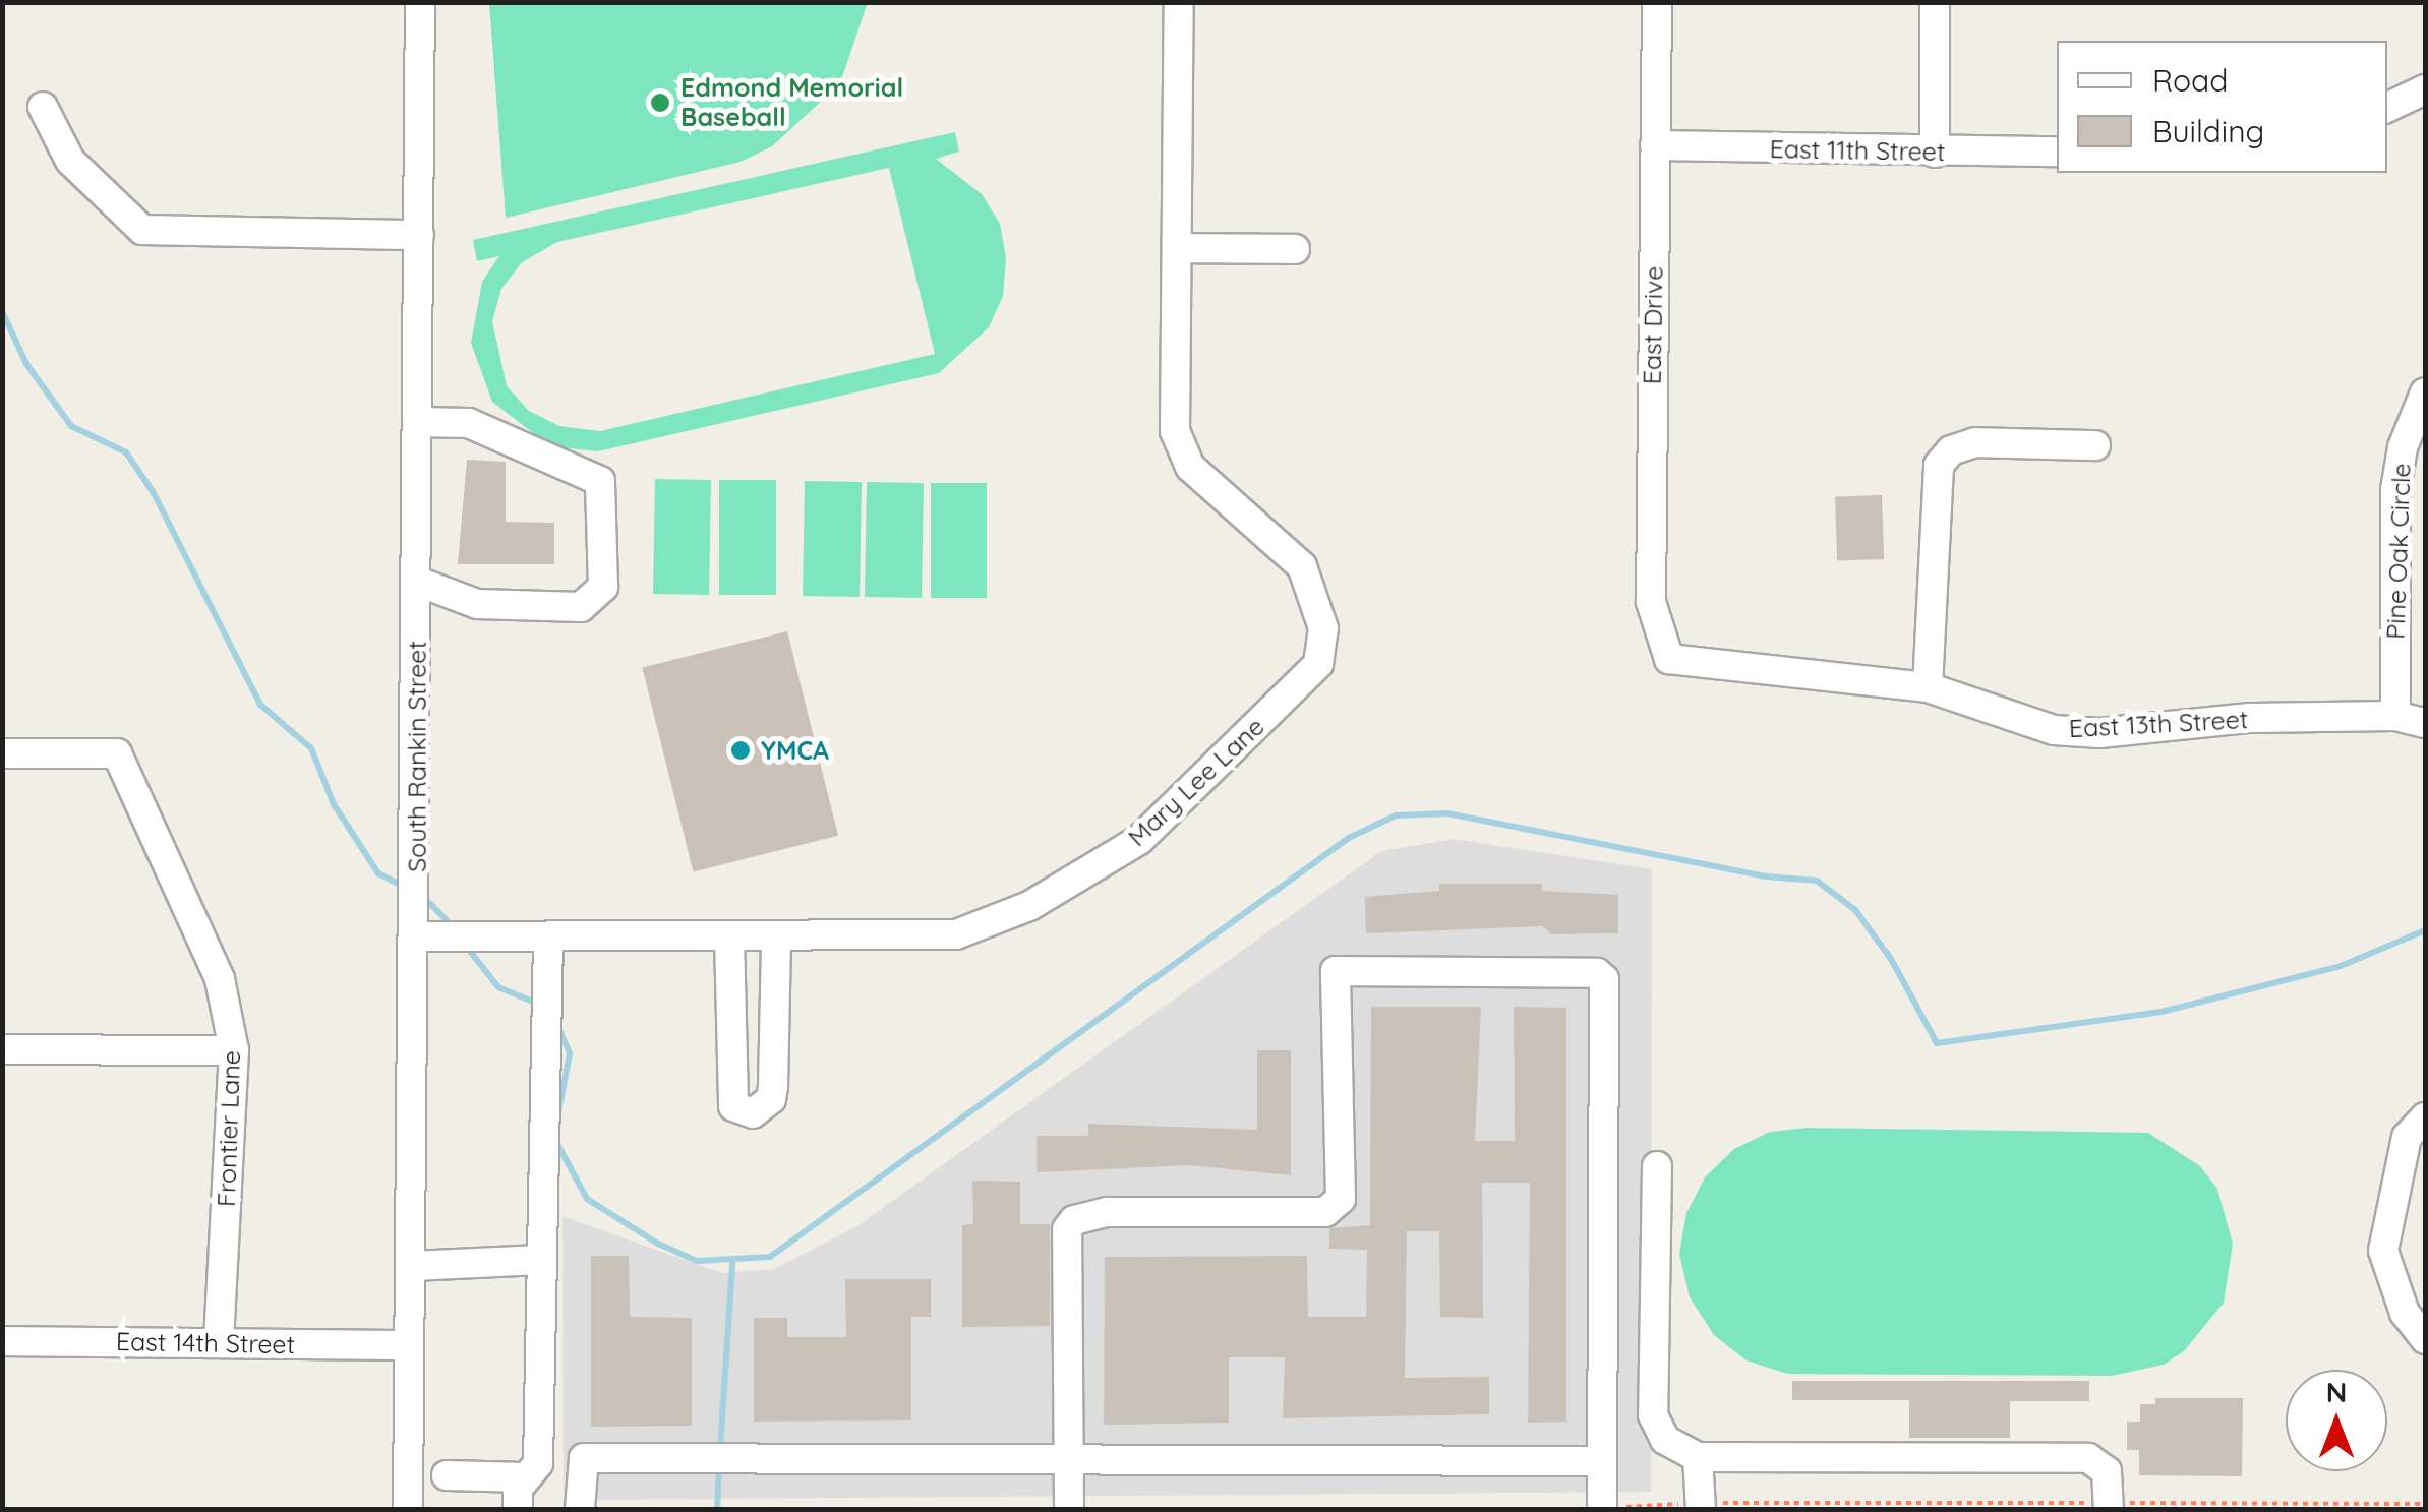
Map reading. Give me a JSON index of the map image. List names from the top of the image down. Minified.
{"streets":{"street":["East 11th Street","East Drive","Pine Oak Circle","East 13th Street","South Rankin Street","Mary Lee Lane","Frontier Lane","East 14th Street"]},"crossings":[["East 11th Street","East Drive"],["East Drive","East 13th Street"],["Pine Oak Circle","East 13th Street"],["South Rankin Street","Mary Lee Lane"],["South Rankin Street","East 14th Street"],["Frontier Lane","East 14th Street"]],"places":["Edmond Memorial Baseball","YMCA"],"legend":["Road","Building"],"north":"top"}
